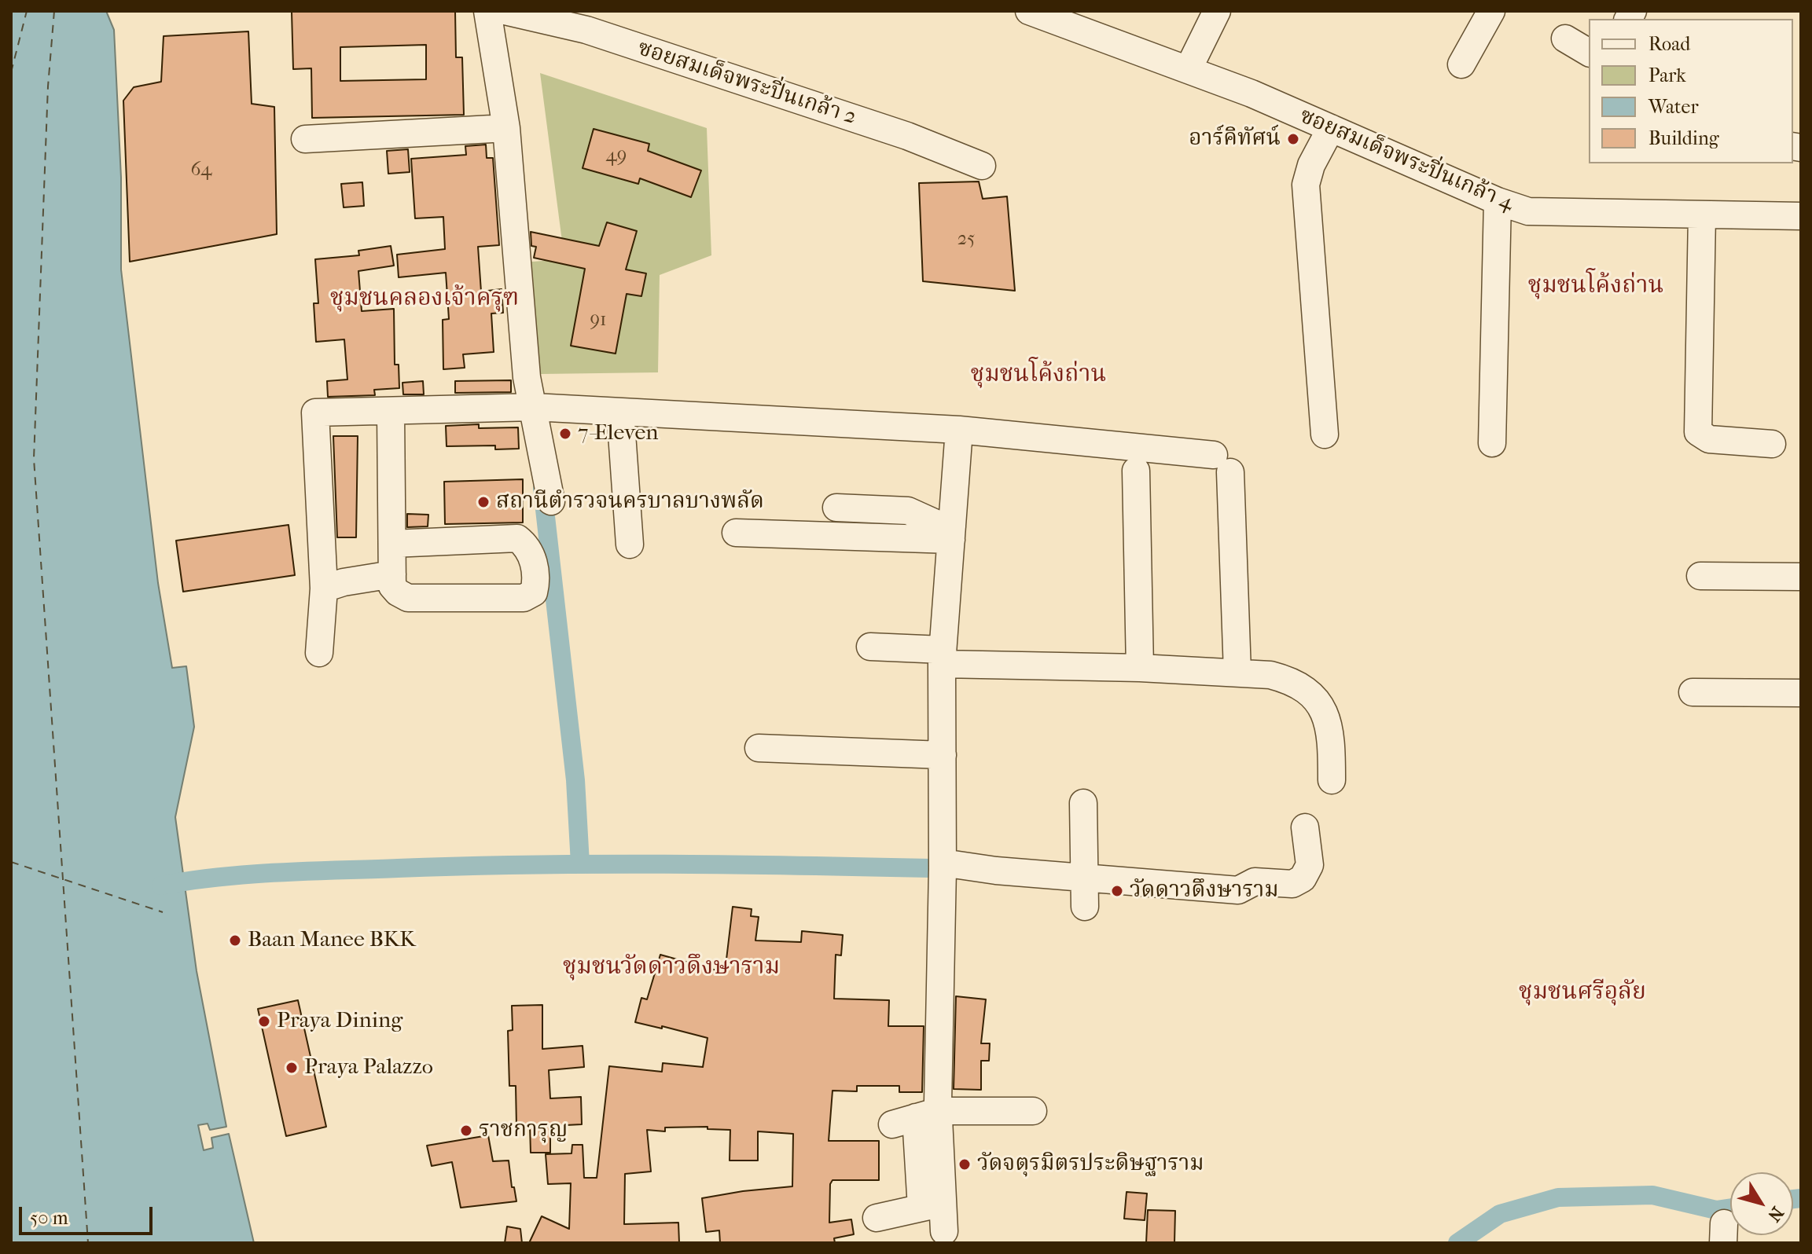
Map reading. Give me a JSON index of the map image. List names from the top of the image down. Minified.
{"streets":{"street":["ซอยสมเด็จพระปิ่นเกล้า 2","ซอยสมเด็จพระปิ่นเกล้า 4"]},"districts":["ชุมชนโค้งถ่าน","ชุมชนคลองเจ้าครุฑ","ชุมชนโค้งถ่าน","ชุมชนวัดดาวดึงษาราม","ชุมชนศรีอุลัย"],"places":["อาร์คิทัศน์","7-Eleven","สถานีตำรวจนครบาลบางพลัด","วัดดาวดึงษาราม","Baan Manee BKK","Praya Dining","Praya Palazzo","ราชการุญ","วัดจตุรมิตรประดิษฐาราม"],"house_numbers":["49","64","25","91"],"legend":["Road","Park","Water","Building"],"scale_bar":"50 m","north":"bottom right"}
